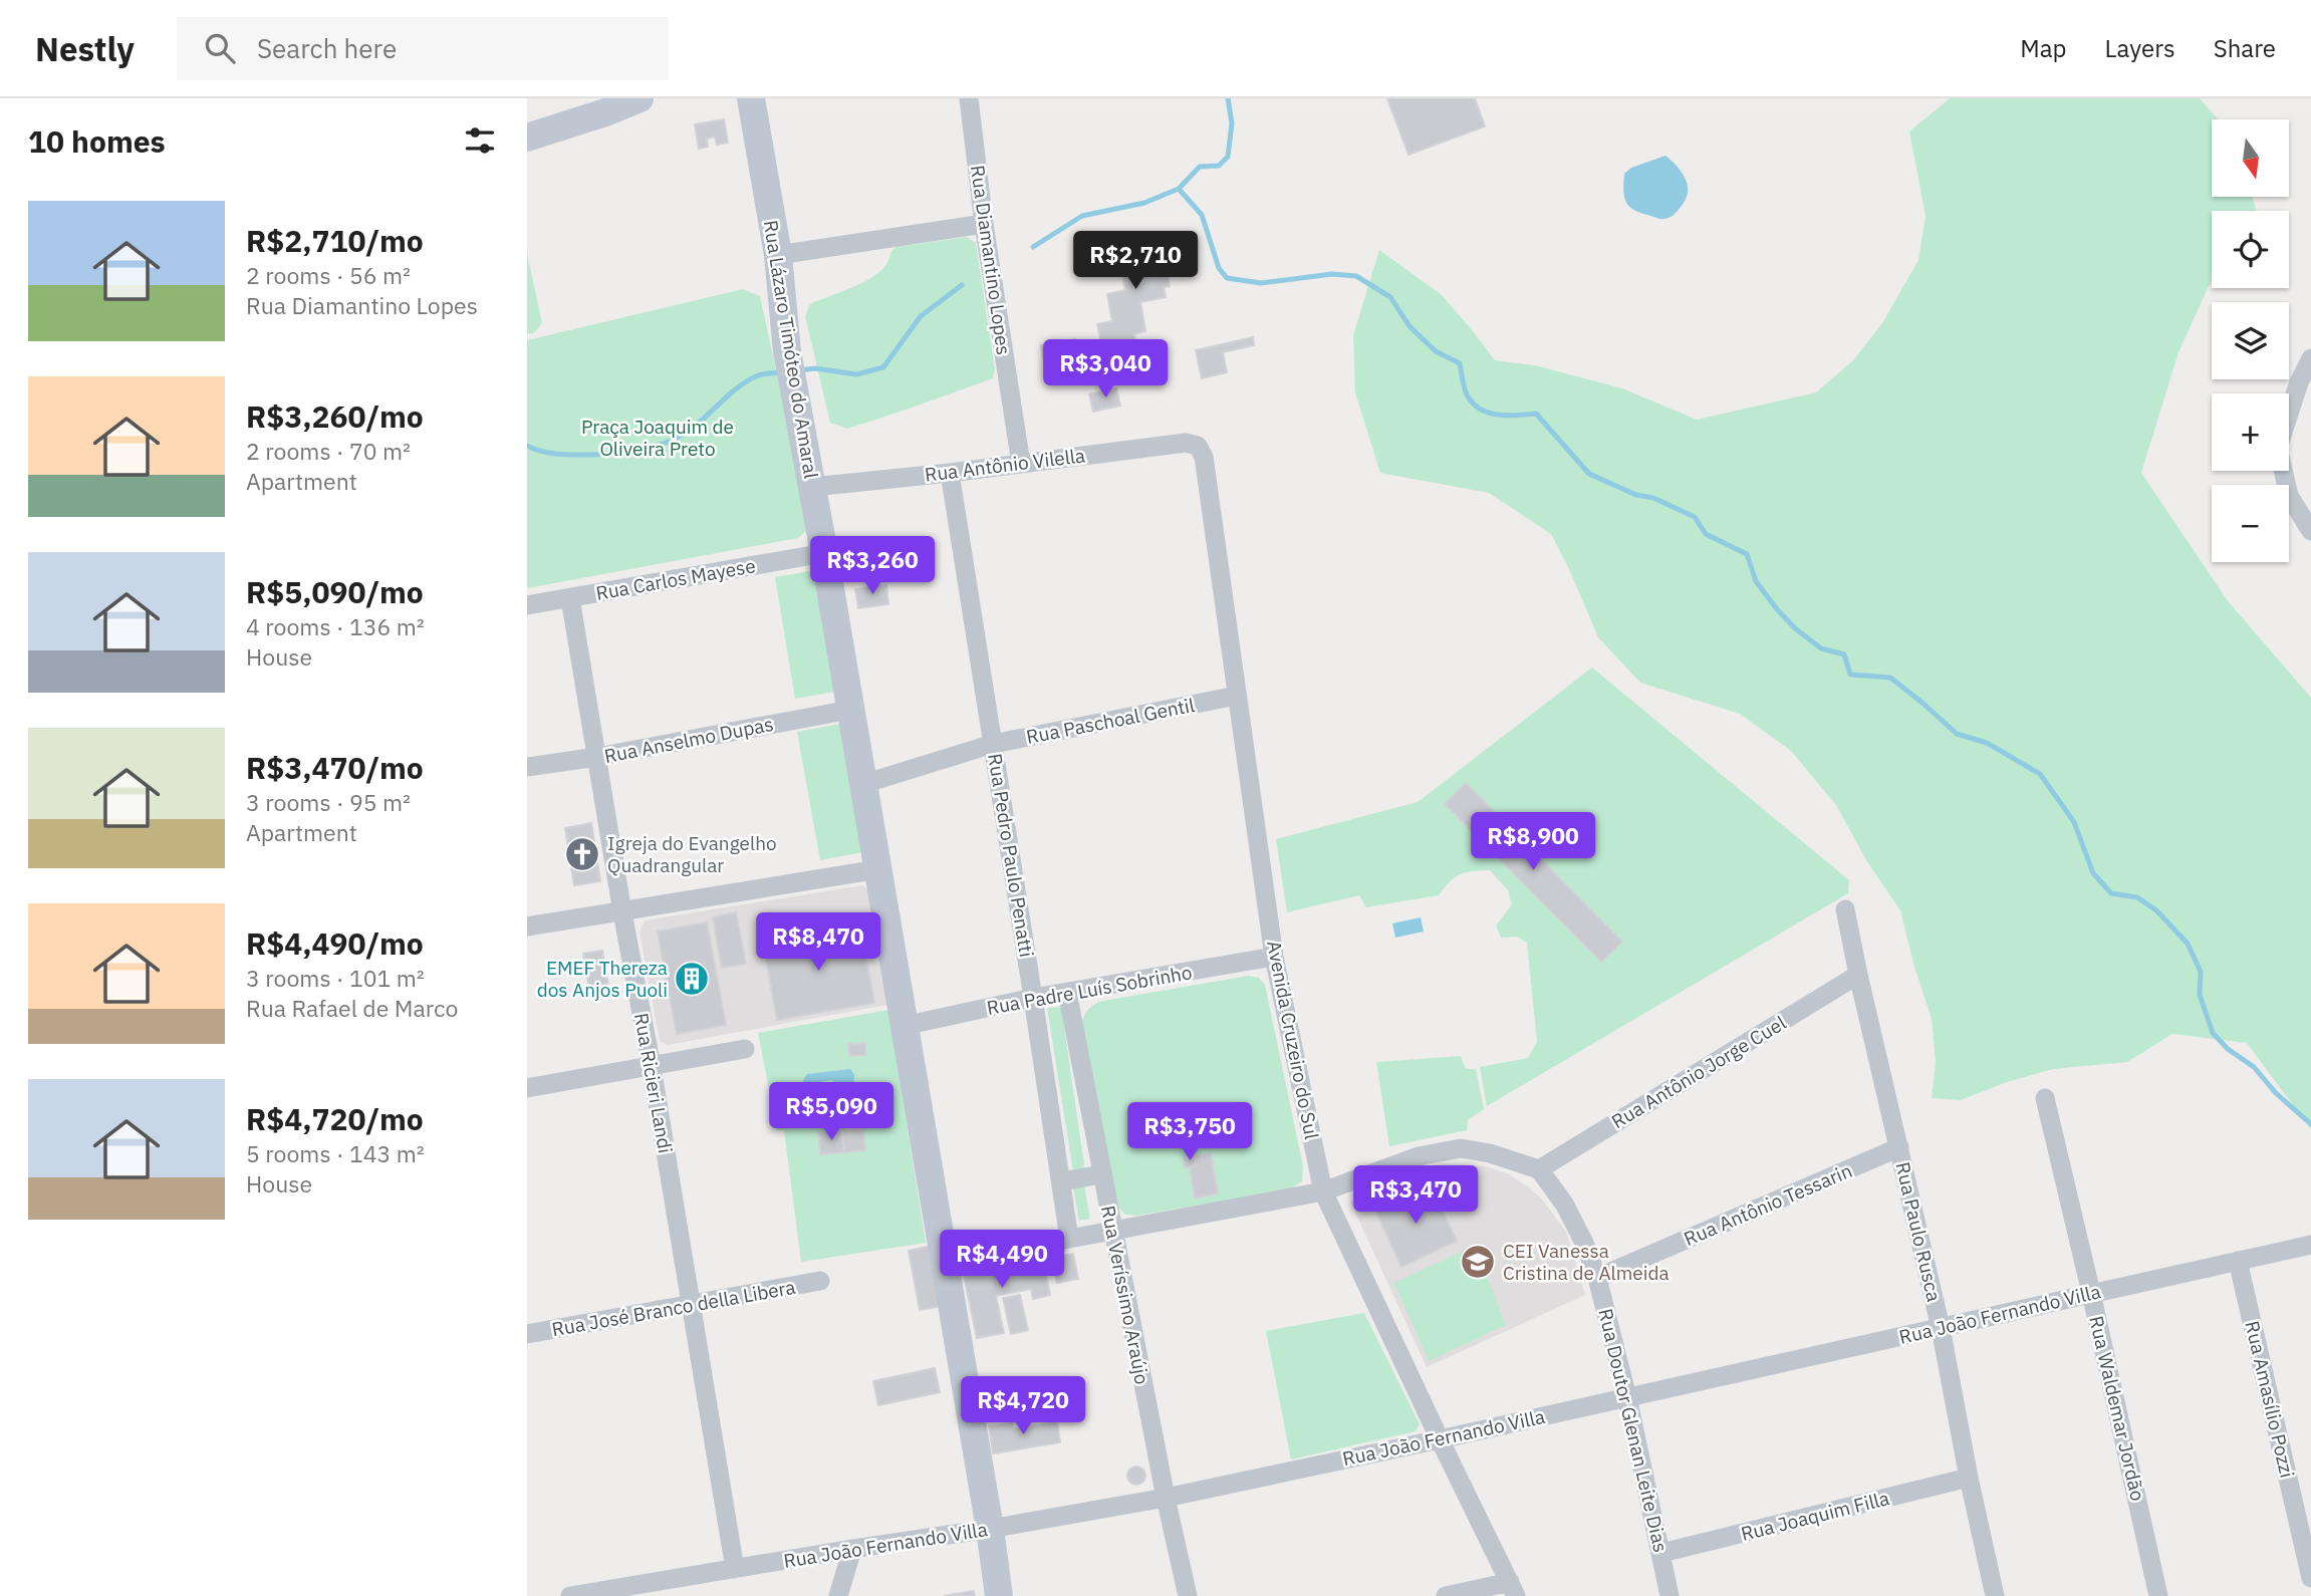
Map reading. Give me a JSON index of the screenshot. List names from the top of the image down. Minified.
{"streets":{"main road":["Rua Lázaro Timóteo do Amaral"],"street":["Rua Diamantino Lopes","Rua Antônio Vilella","Rua Carlos Mayese","Rua Paschoal Gentil","Rua Anselmo Dupas","Rua Pedro Paulo Penatti","Rua Padre Luís Sobrinho","Avenida Cruzeiro do Sul","Rua Antônio Jorge Cuel","Rua Ricieri Landi","Rua Antônio Tessarin","Rua Paulo Rusca","Rua Veríssimo Araújo","Rua José Branco della Libera","Rua João Fernando Villa","Rua Amasílio Pozzi","Rua Waldemar Jordão","Rua Doutor Glenan Leite Dias","Rua Joaquim Filla"]},"crossings":[["Rua Diamantino Lopes","Rua Antônio Vilella"],["Rua Lázaro Timóteo do Amaral","Rua Antônio Vilella"],["Rua Lázaro Timóteo do Amaral","Rua Carlos Mayese"],["Rua Lázaro Timóteo do Amaral","Rua Paschoal Gentil"],["Rua Lázaro Timóteo do Amaral","Rua Anselmo Dupas"],["Rua Lázaro Timóteo do Amaral","Rua Padre Luís Sobrinho"],["Rua Lázaro Timóteo do Amaral","Rua João Fernando Villa"],["Rua Antônio Vilella","Rua Pedro Paulo Penatti"],["Rua Antônio Vilella","Avenida Cruzeiro do Sul"],["Rua Carlos Mayese","Rua Ricieri Landi"],["Rua Paschoal Gentil","Rua Pedro Paulo Penatti"],["Rua Paschoal Gentil","Avenida Cruzeiro do Sul"],["Rua Anselmo Dupas","Rua Ricieri Landi"],["Rua Pedro Paulo Penatti","Rua Padre Luís Sobrinho"],["Rua Padre Luís Sobrinho","Avenida Cruzeiro do Sul"],["Rua Padre Luís Sobrinho","Rua Veríssimo Araújo"],["Avenida Cruzeiro do Sul","Rua João Fernando Villa"],["Rua Antônio Jorge Cuel","Rua Paulo Rusca"],["Rua Antônio Jorge Cuel","Rua Doutor Glenan Leite Dias"],["Rua Ricieri Landi","Rua José Branco della Libera"],["Rua Ricieri Landi","Rua João Fernando Villa"],["Rua Antônio Tessarin","Rua Paulo Rusca"],["Rua Antônio Tessarin","Rua Doutor Glenan Leite Dias"],["Rua Paulo Rusca","Rua João Fernando Villa"],["Rua Paulo Rusca","Rua Joaquim Filla"],["Rua Veríssimo Araújo","Rua João Fernando Villa"],["Rua João Fernando Villa","Rua Amasílio Pozzi"],["Rua João Fernando Villa","Rua Waldemar Jordão"],["Rua João Fernando Villa","Rua Doutor Glenan Leite Dias"],["Rua Doutor Glenan Leite Dias","Rua Joaquim Filla"]],"parks":["Praça Joaquim de Oliveira Preto"],"places":{"church":["Igreja do Evangelho Quadrangular"],"building":["EMEF Thereza dos Anjos Puoli"],"school or university":["CEI Vanessa Cristina de Almeida"]},"north":"bottom","page":{"header":"Nestly","search":"Search here","nav":["Map","Layers","Share"],"heading":"10 homes","map_buttons":["+","−"],"list":[{"name":"R$2,710/mo","note":"2 rooms · 56 m² · Rua Diamantino Lopes"},{"name":"R$3,260/mo","note":"2 rooms · 70 m² · Apartment"},{"name":"R$5,090/mo","note":"4 rooms · 136 m² · House"},{"name":"R$3,470/mo","note":"3 rooms · 95 m² · Apartment"},{"name":"R$4,490/mo","note":"3 rooms · 101 m² · Rua Rafael de Marco"},{"name":"R$4,720/mo","note":"5 rooms · 143 m² · House"}],"price":["R$2,710","R$3,040","R$3,260","R$8,900","R$8,470","R$5,090","R$3,750","R$3,470","R$4,490","R$4,720"]}}
